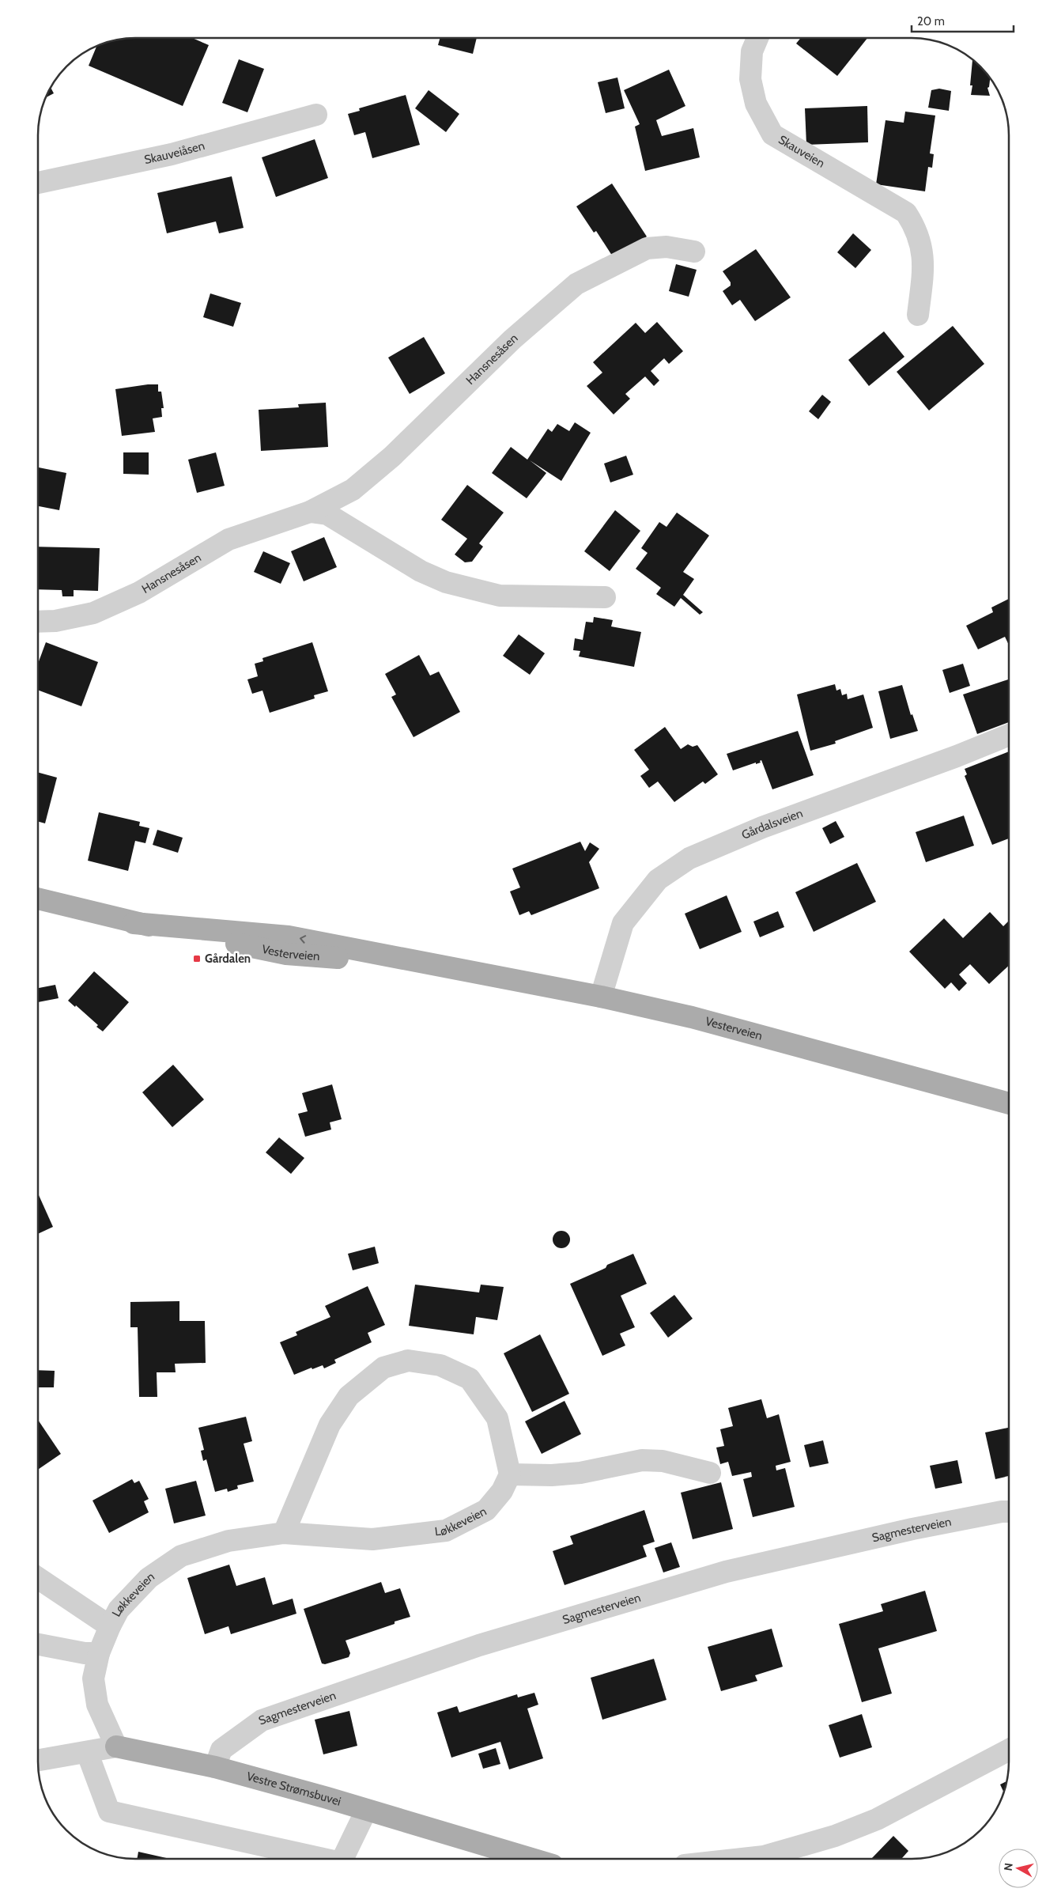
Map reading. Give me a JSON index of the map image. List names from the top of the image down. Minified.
{"streets":{"main road":["Vesterveien","Vestre Strømsbuvei"],"street":["Skauveien","Skauveiåsen","Hansnesåsen","Gårdalsveien","Løkkeveien","Sagmesterveien"]},"crossings":[["Gårdalsveien","Vesterveien"],["Løkkeveien","Vestre Strømsbuvei"],["Sagmesterveien","Vestre Strømsbuvei"]],"places":{"transit":["Gårdalen"]},"scale_bar":"20 m","north":"left"}
